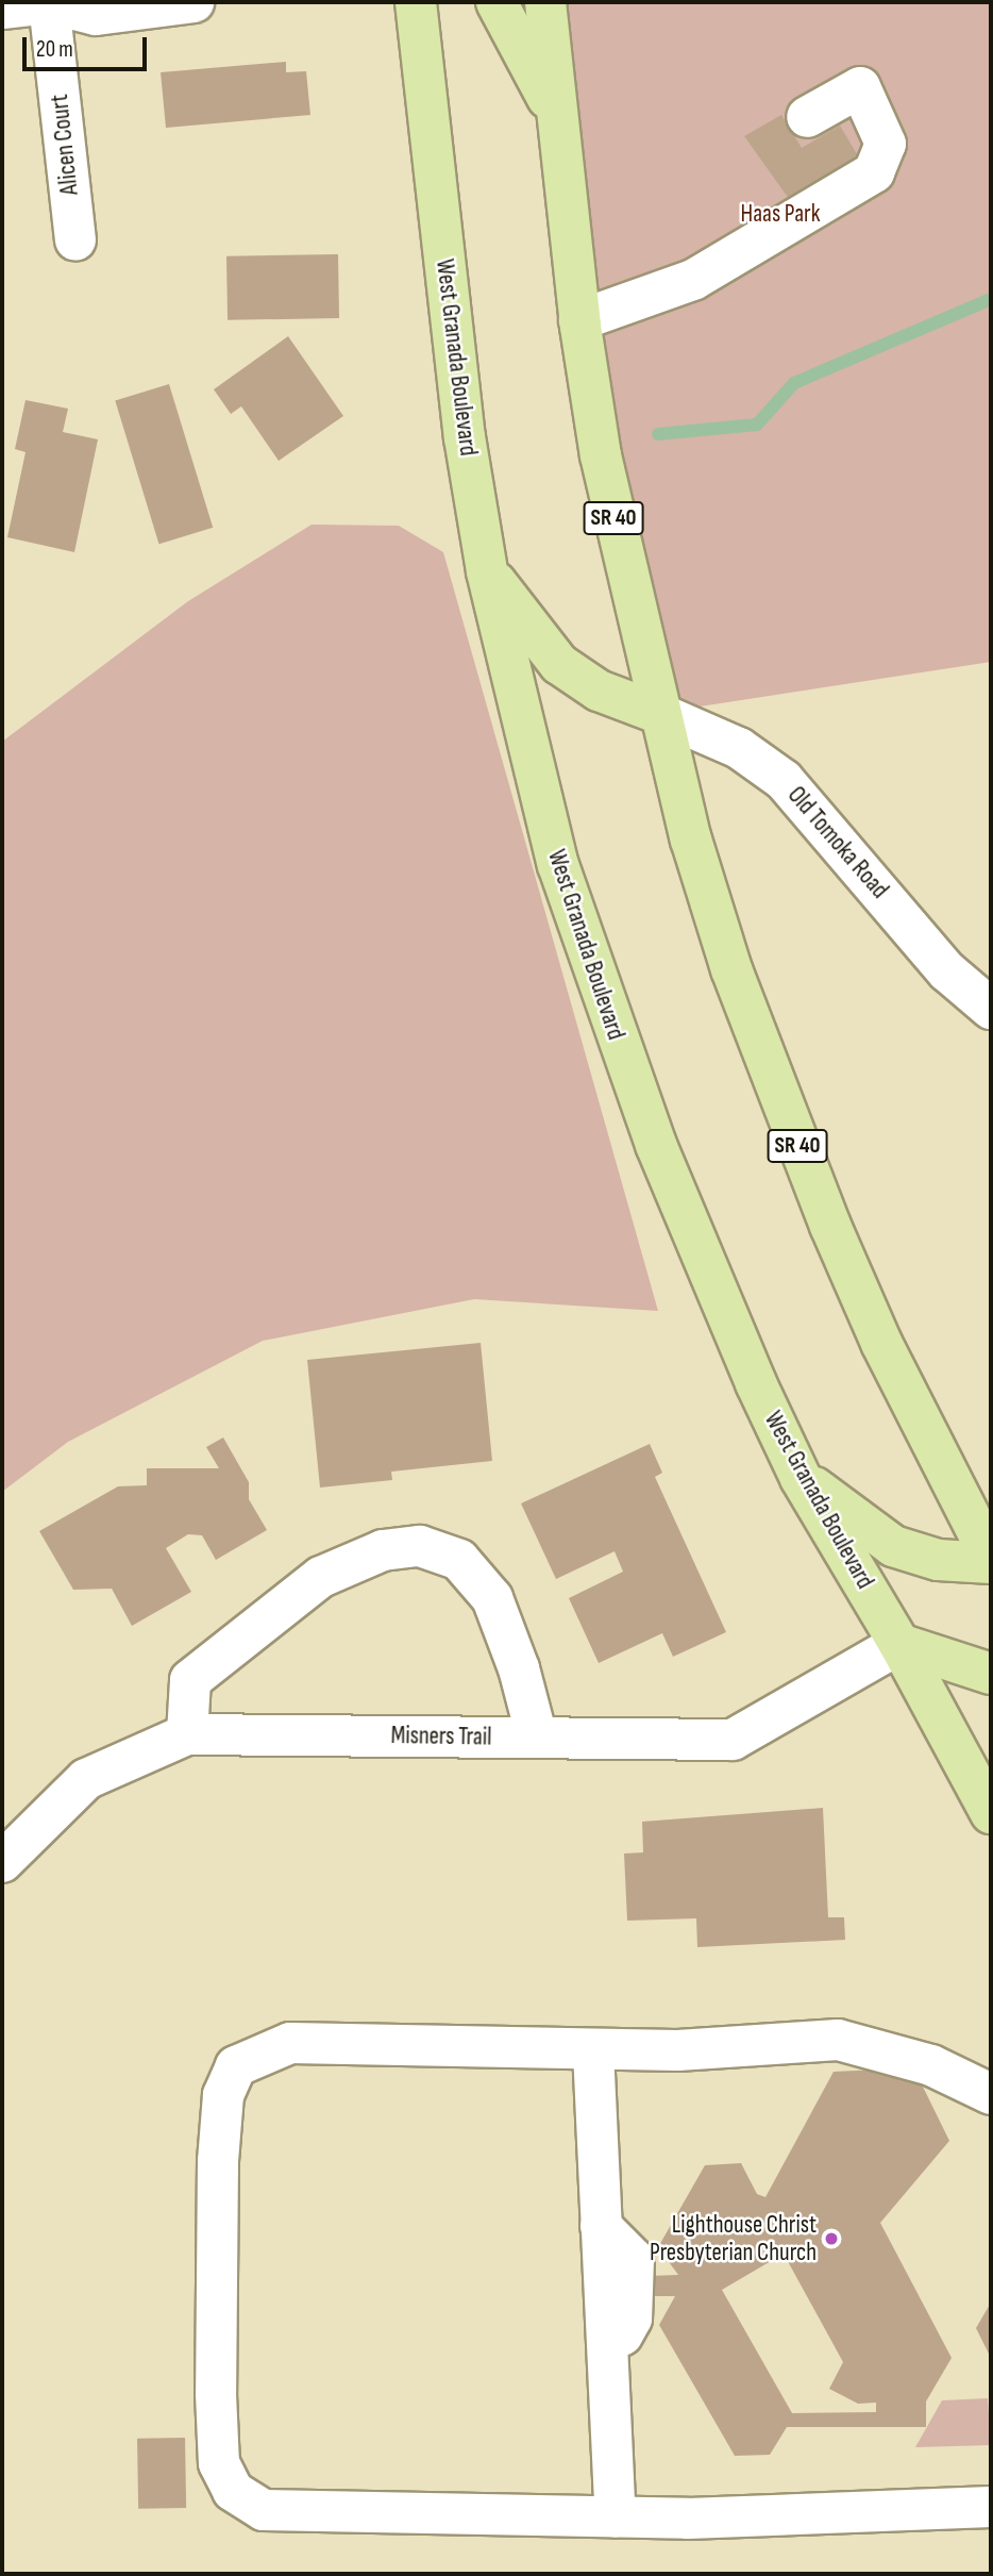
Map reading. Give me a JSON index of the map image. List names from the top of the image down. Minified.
{"streets":{"main road":["West Granada Boulevard","SR 40"],"street":["Alicen Court","Old Tomoka Road","Misners Trail"]},"crossings":[["West Granada Boulevard","Misners Trail"],["SR 40","Old Tomoka Road"]],"parks":["Haas Park"],"places":["Lighthouse Christ Presbyterian Church"],"scale_bar":"20 m"}
